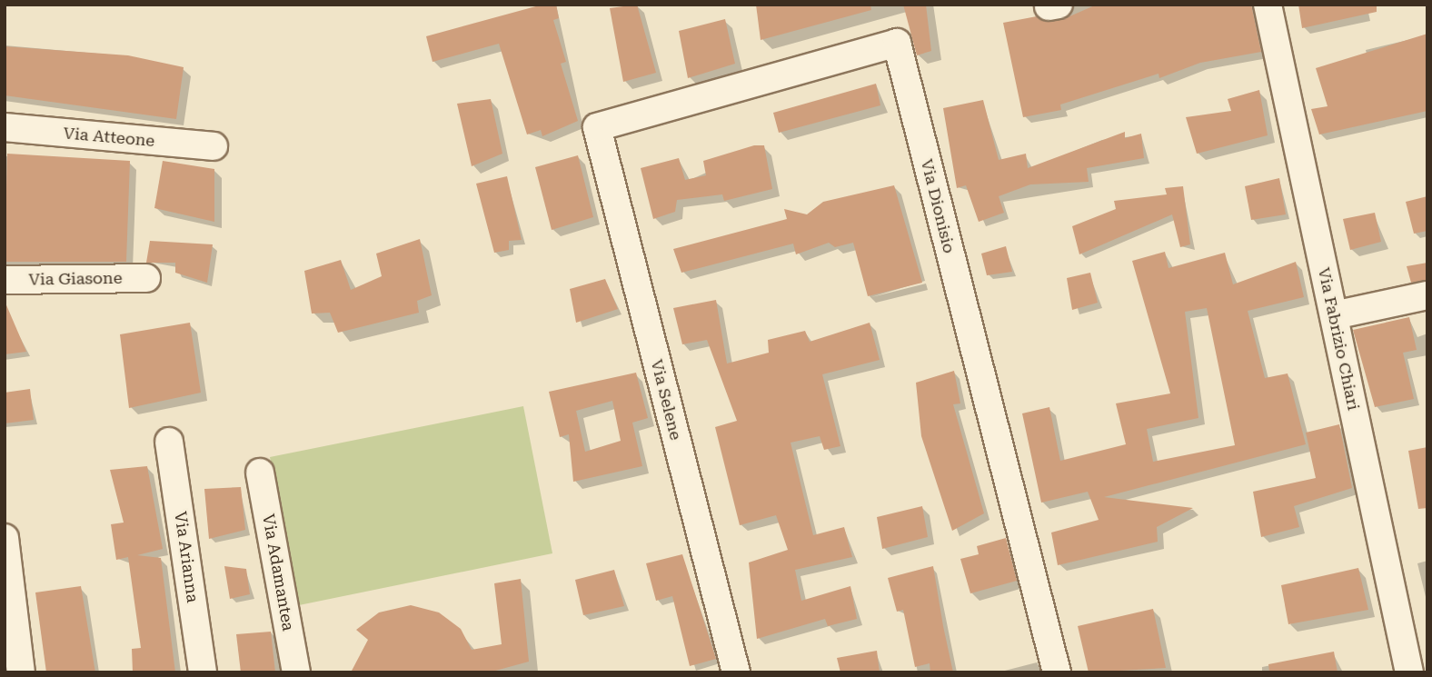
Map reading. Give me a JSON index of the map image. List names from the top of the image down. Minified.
{"streets":{"street":["Via Atteone","Via Dionisio","Via Giasone","Via Fabrizio Chiari","Via Selene","Via Arianna","Via Adamantea"]},"crossings":[["Via Dionisio","Via Selene"]]}
